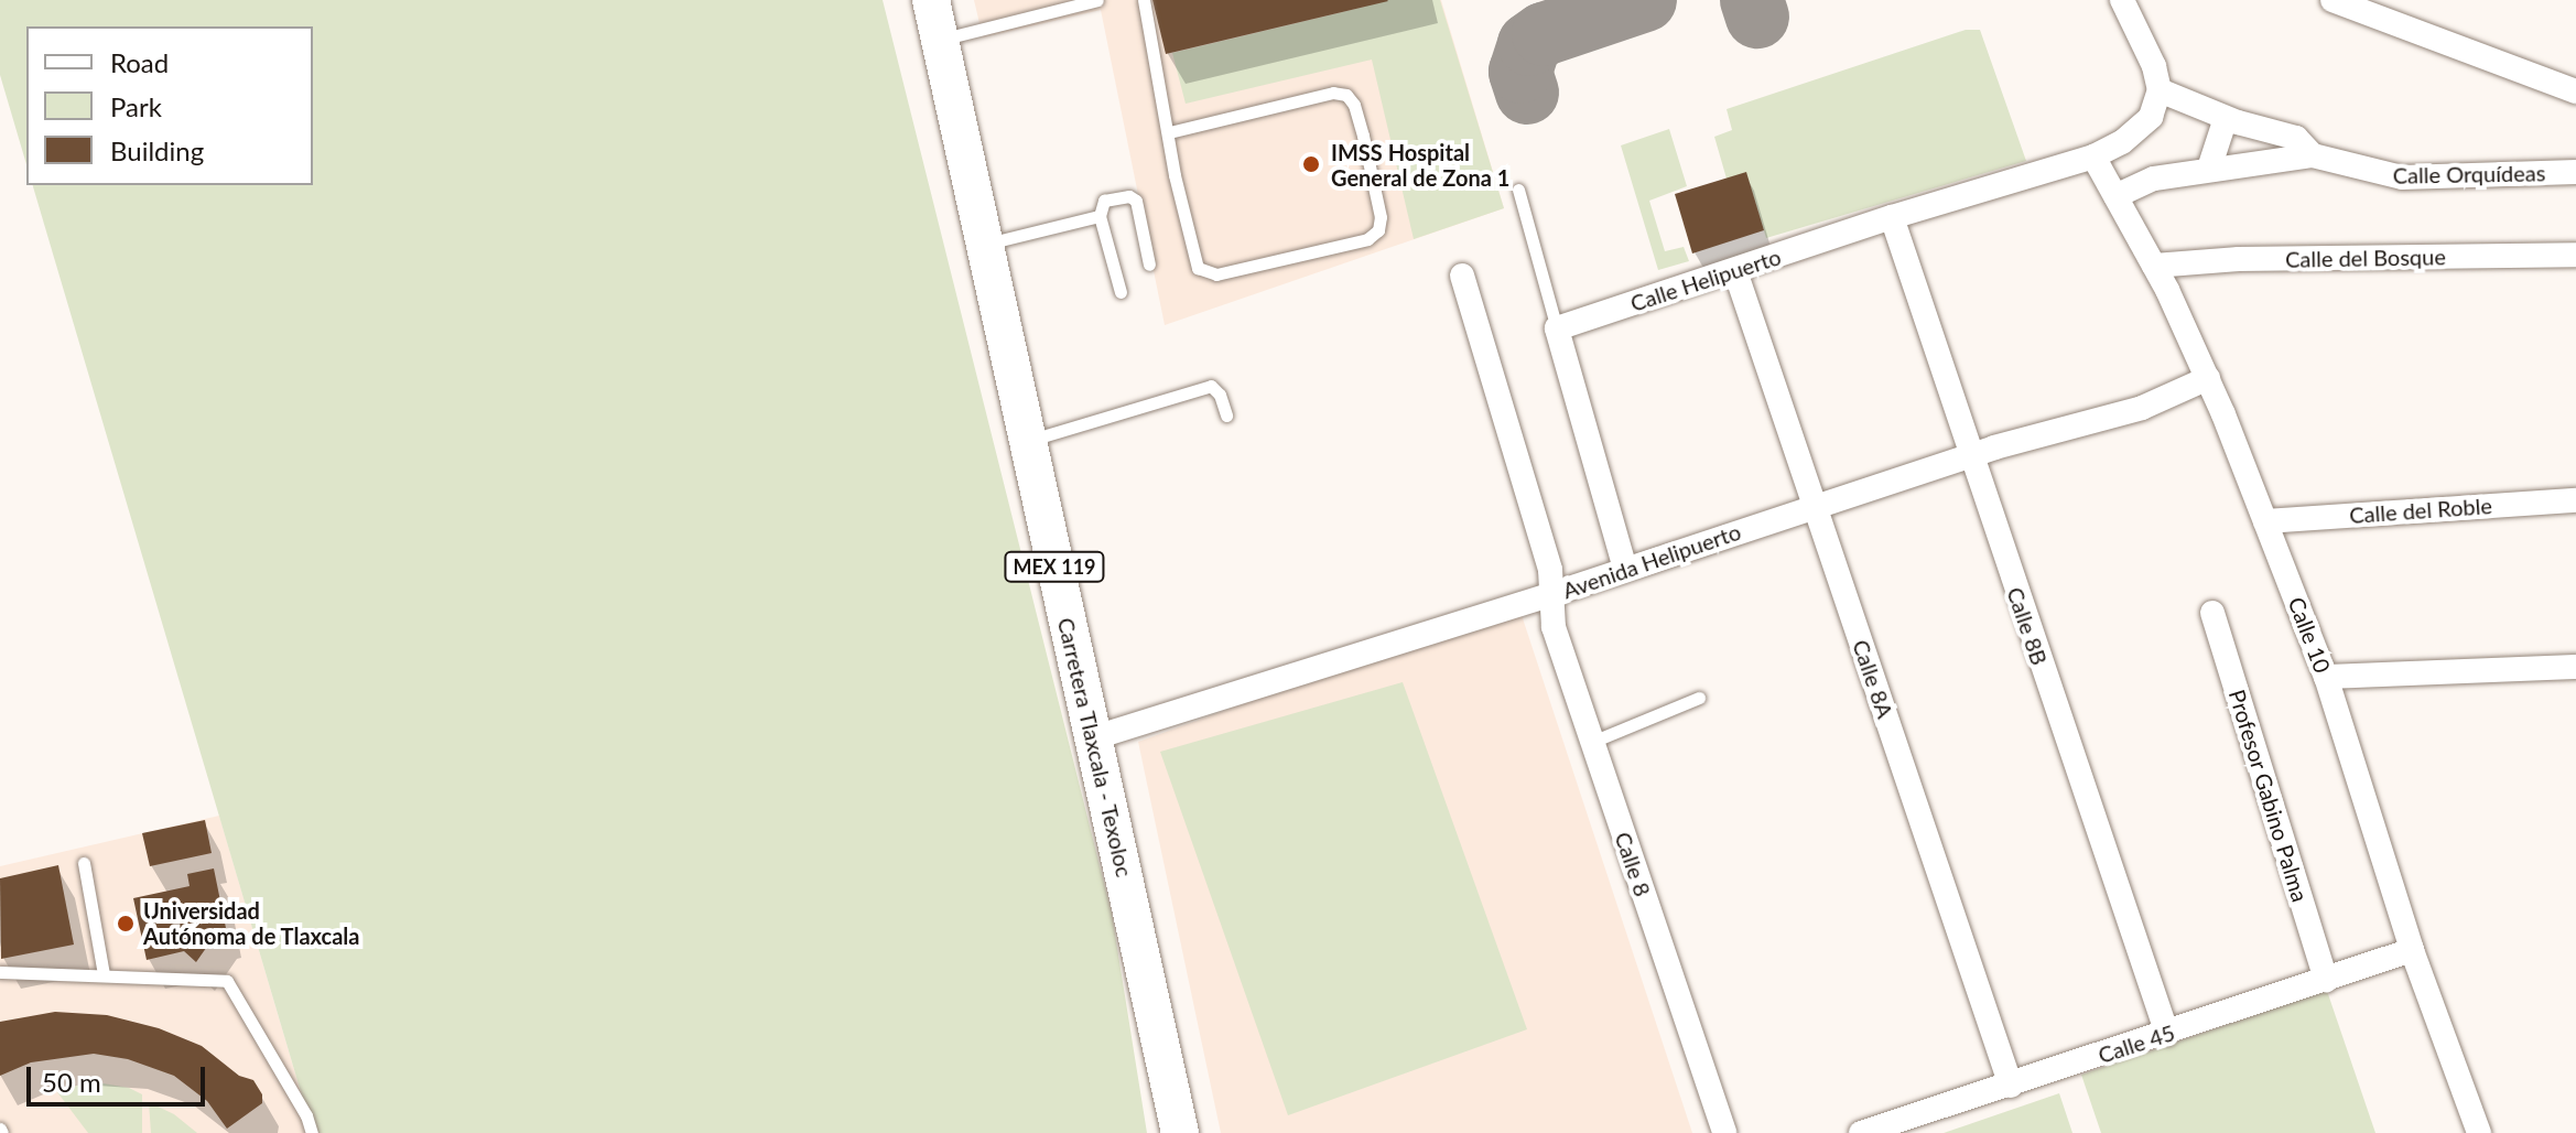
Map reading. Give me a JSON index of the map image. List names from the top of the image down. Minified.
{"streets":{"main road":["MEX 119","Carretera Tlaxcala - Texoloc"],"street":["Calle Orquídeas","Calle del Bosque","Calle Helipuerto","Calle del Roble","Avenida Helipuerto","Calle 8B","Calle 10","Calle 8A","Profesor Gabino Palma","Calle 8","Calle 45"]},"crossings":[["Calle Orquídeas","Calle 10"],["Calle del Bosque","Calle 10"],["Calle Helipuerto","Calle 8B"],["Calle Helipuerto","Calle 10"],["Calle Helipuerto","Calle 8A"],["Calle del Roble","Calle 10"],["Avenida Helipuerto","Calle 8B"],["Avenida Helipuerto","Calle 10"],["Avenida Helipuerto","Calle 8A"],["Avenida Helipuerto","Carretera Tlaxcala - Texoloc"],["Avenida Helipuerto","Calle 8"],["Calle 8B","Calle 45"],["Calle 10","Calle 45"],["Calle 8A","Calle 45"],["Profesor Gabino Palma","Calle 45"]],"places":["IMSS Hospital General de Zona 1","Universidad Autónoma de Tlaxcala"],"legend":["Road","Park","Building"],"scale_bar":"50 m"}
